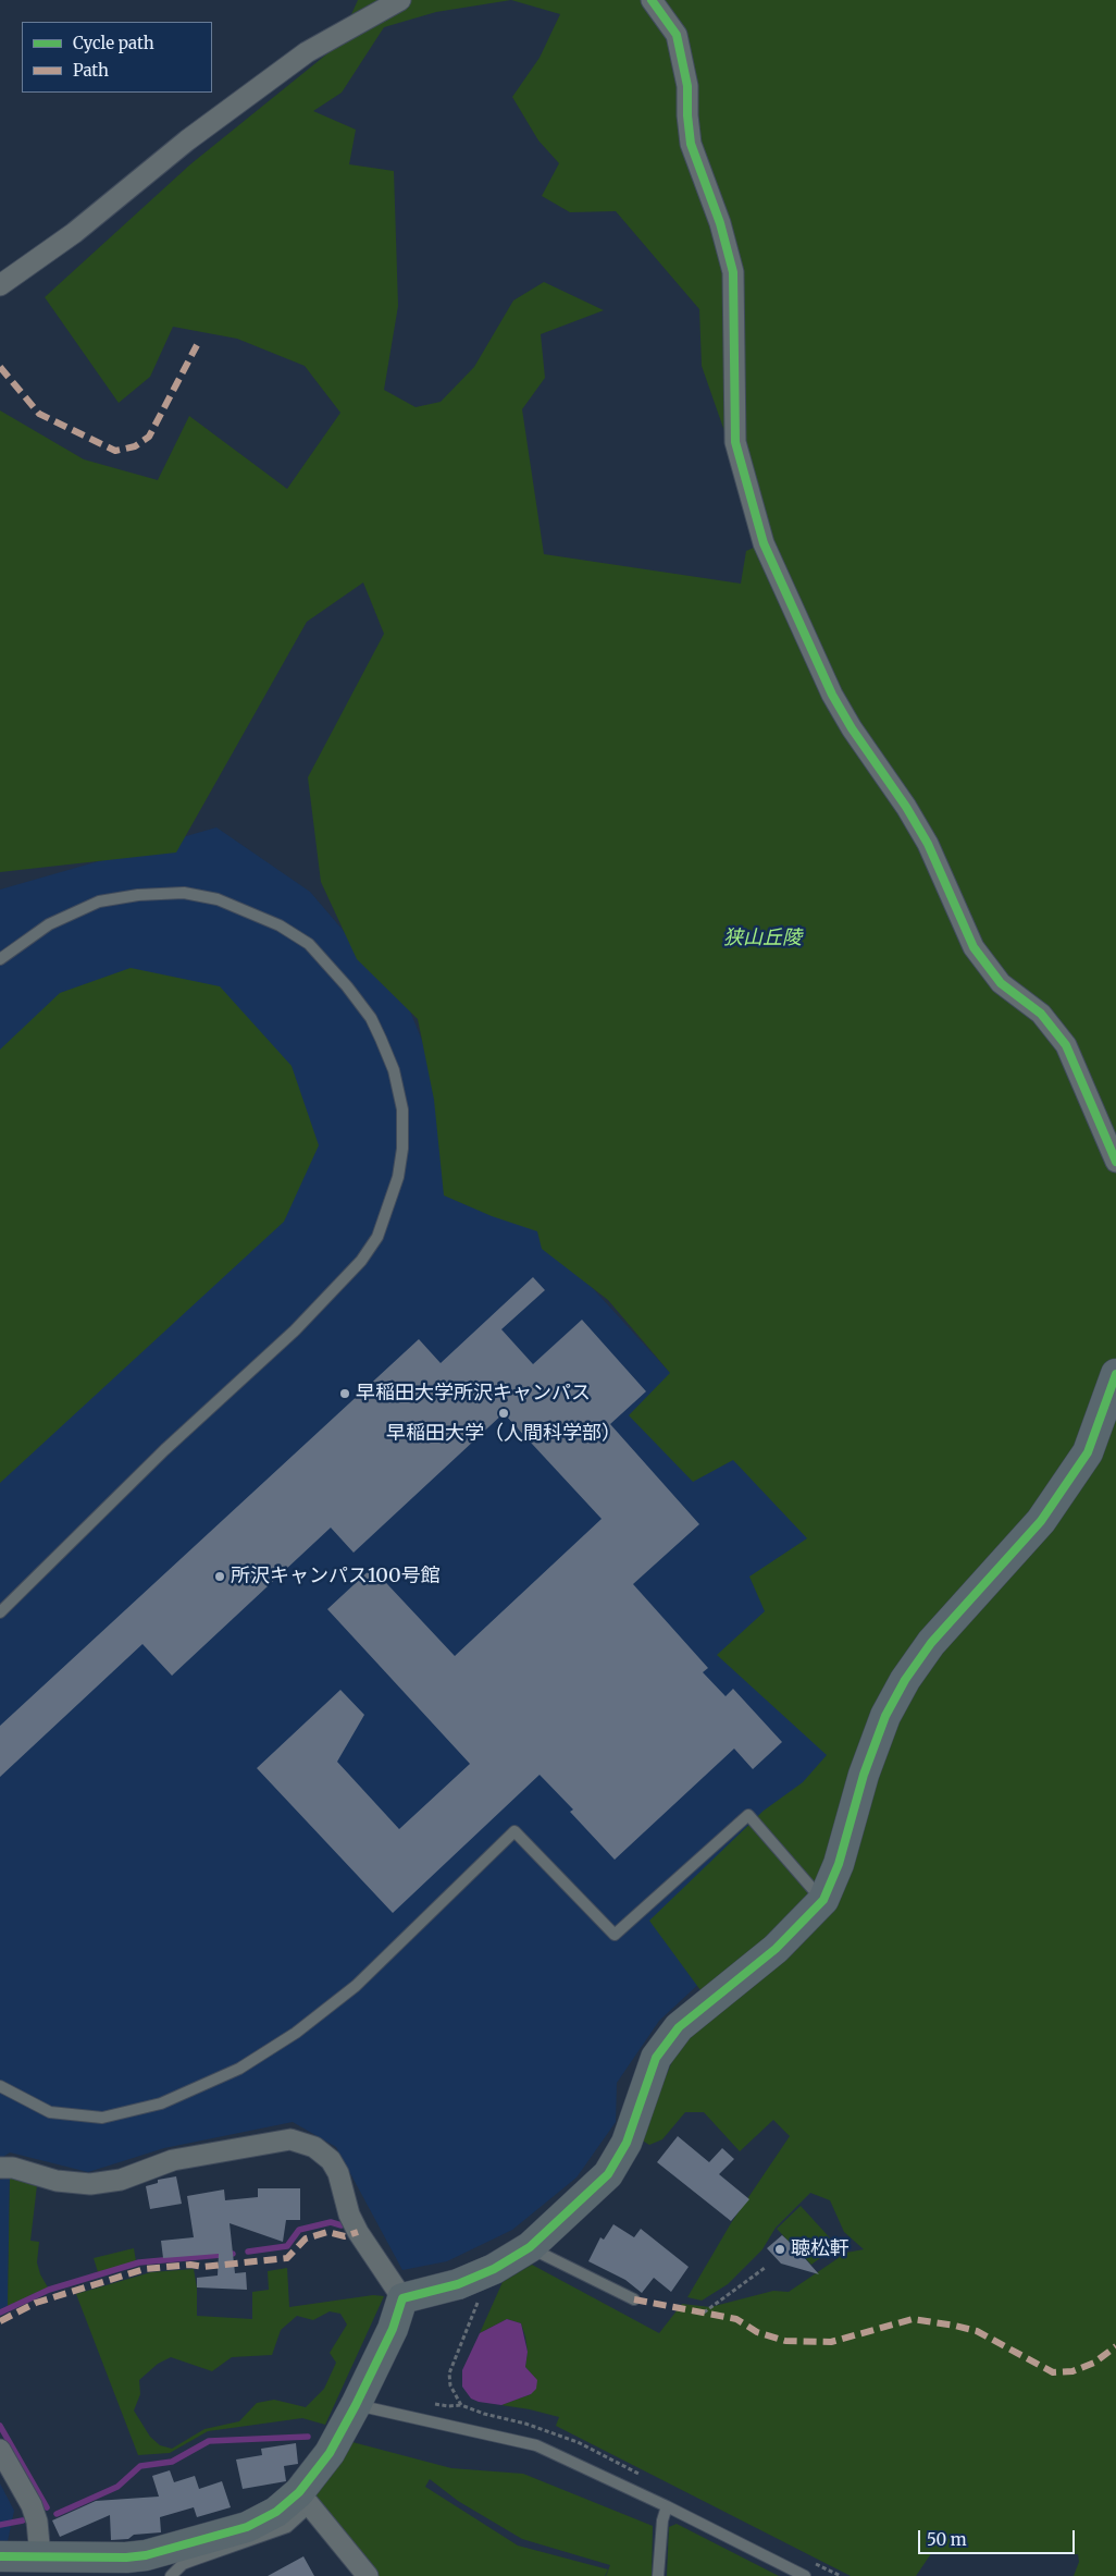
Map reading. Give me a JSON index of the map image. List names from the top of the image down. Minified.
{"parks":["狭山丘陵"],"places":["早稲田大学所沢キャンパス","早稲田大学（人間科学部）","所沢キャンパス100号館","聴松軒"],"legend":["Cycle path","Path"],"scale_bar":"50 m"}
